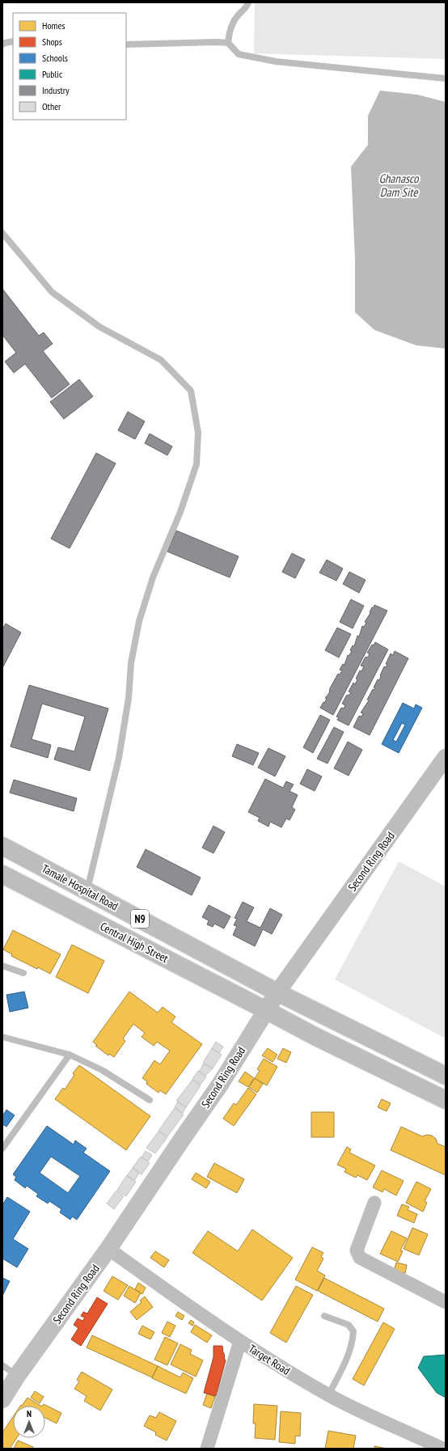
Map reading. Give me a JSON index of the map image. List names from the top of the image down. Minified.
{"streets":{"highway":["Tamale Hospital Road","N9","Central High Street"],"main road":["Second Ring Road"],"street":["Target Road"]},"crossings":[["Second Ring Road","Tamale Hospital Road"],["Second Ring Road","N9"],["Second Ring Road","Central High Street"],["Second Ring Road","Target Road"],["Tamale Hospital Road","N9"],["N9","Central High Street"]],"water":["Ghanasco Dam Site"],"legend":["Homes","Shops","Schools","Public","Industry","Other"],"north":"top"}
